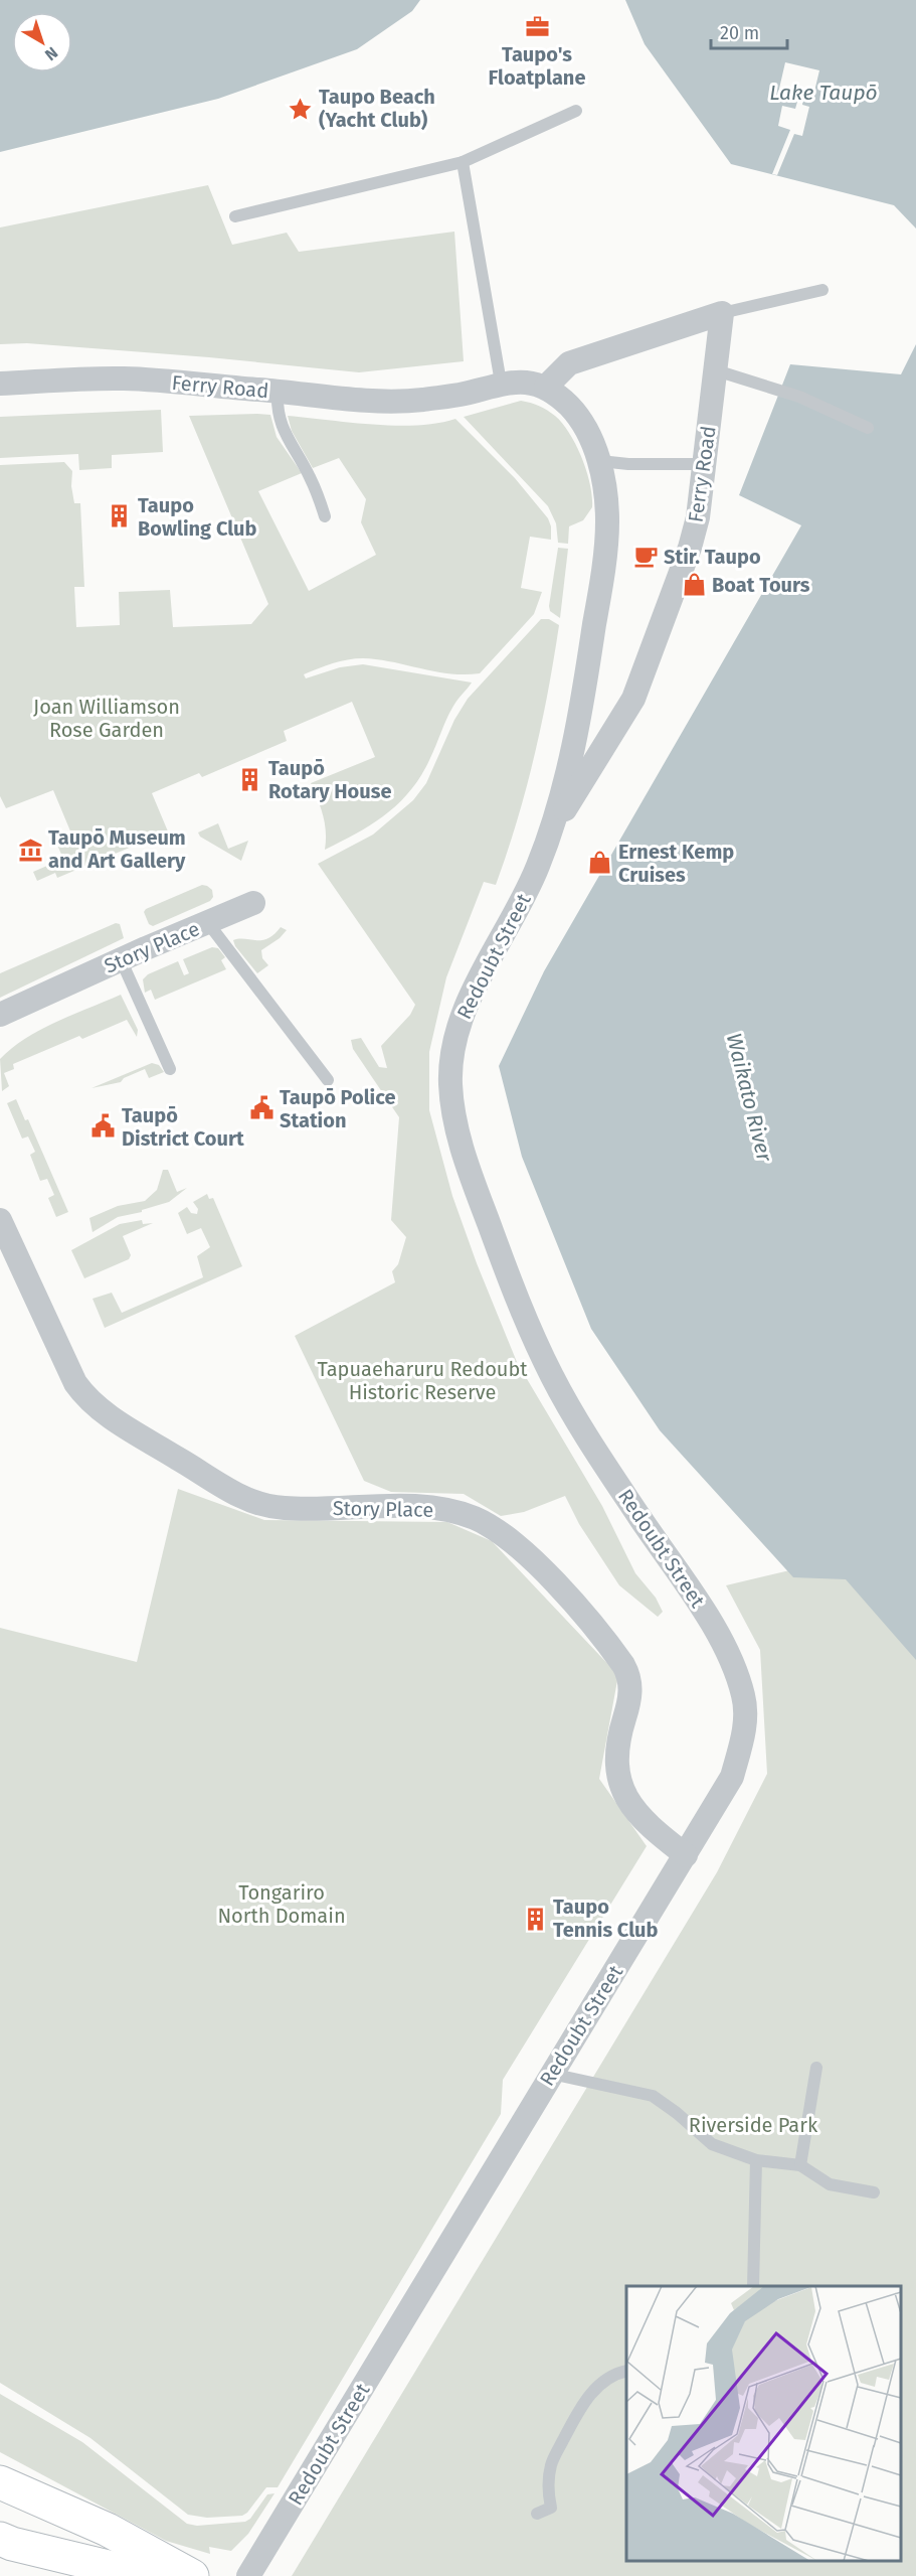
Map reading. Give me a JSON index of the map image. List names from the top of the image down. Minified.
{"streets":{"street":["Ferry Road","Story Place","Redoubt Street"]},"crossings":[["Ferry Road","Redoubt Street"],["Story Place","Redoubt Street"]],"water":["Lake Taupō","Waikato River"],"parks":["Joan Williamson Rose Garden","Tapuaeharuru Redoubt Historic Reserve","Tongariro North Domain","Riverside Park"],"places":{"office":["Taupo's Floatplane"],"place":["Taupo Beach (Yacht Club)"],"building":["Taupo Bowling Club","Taupō Rotary House","Taupo Tennis Club"],"cafe":["Stir. Taupo"],"shop":["Boat Tours","Ernest Kemp Cruises"],"museum":["Taupō Museum and Art Gallery"],"public building":["Taupō Police Station","Taupō District Court"]},"scale_bar":"20 m","north":"bottom right"}
